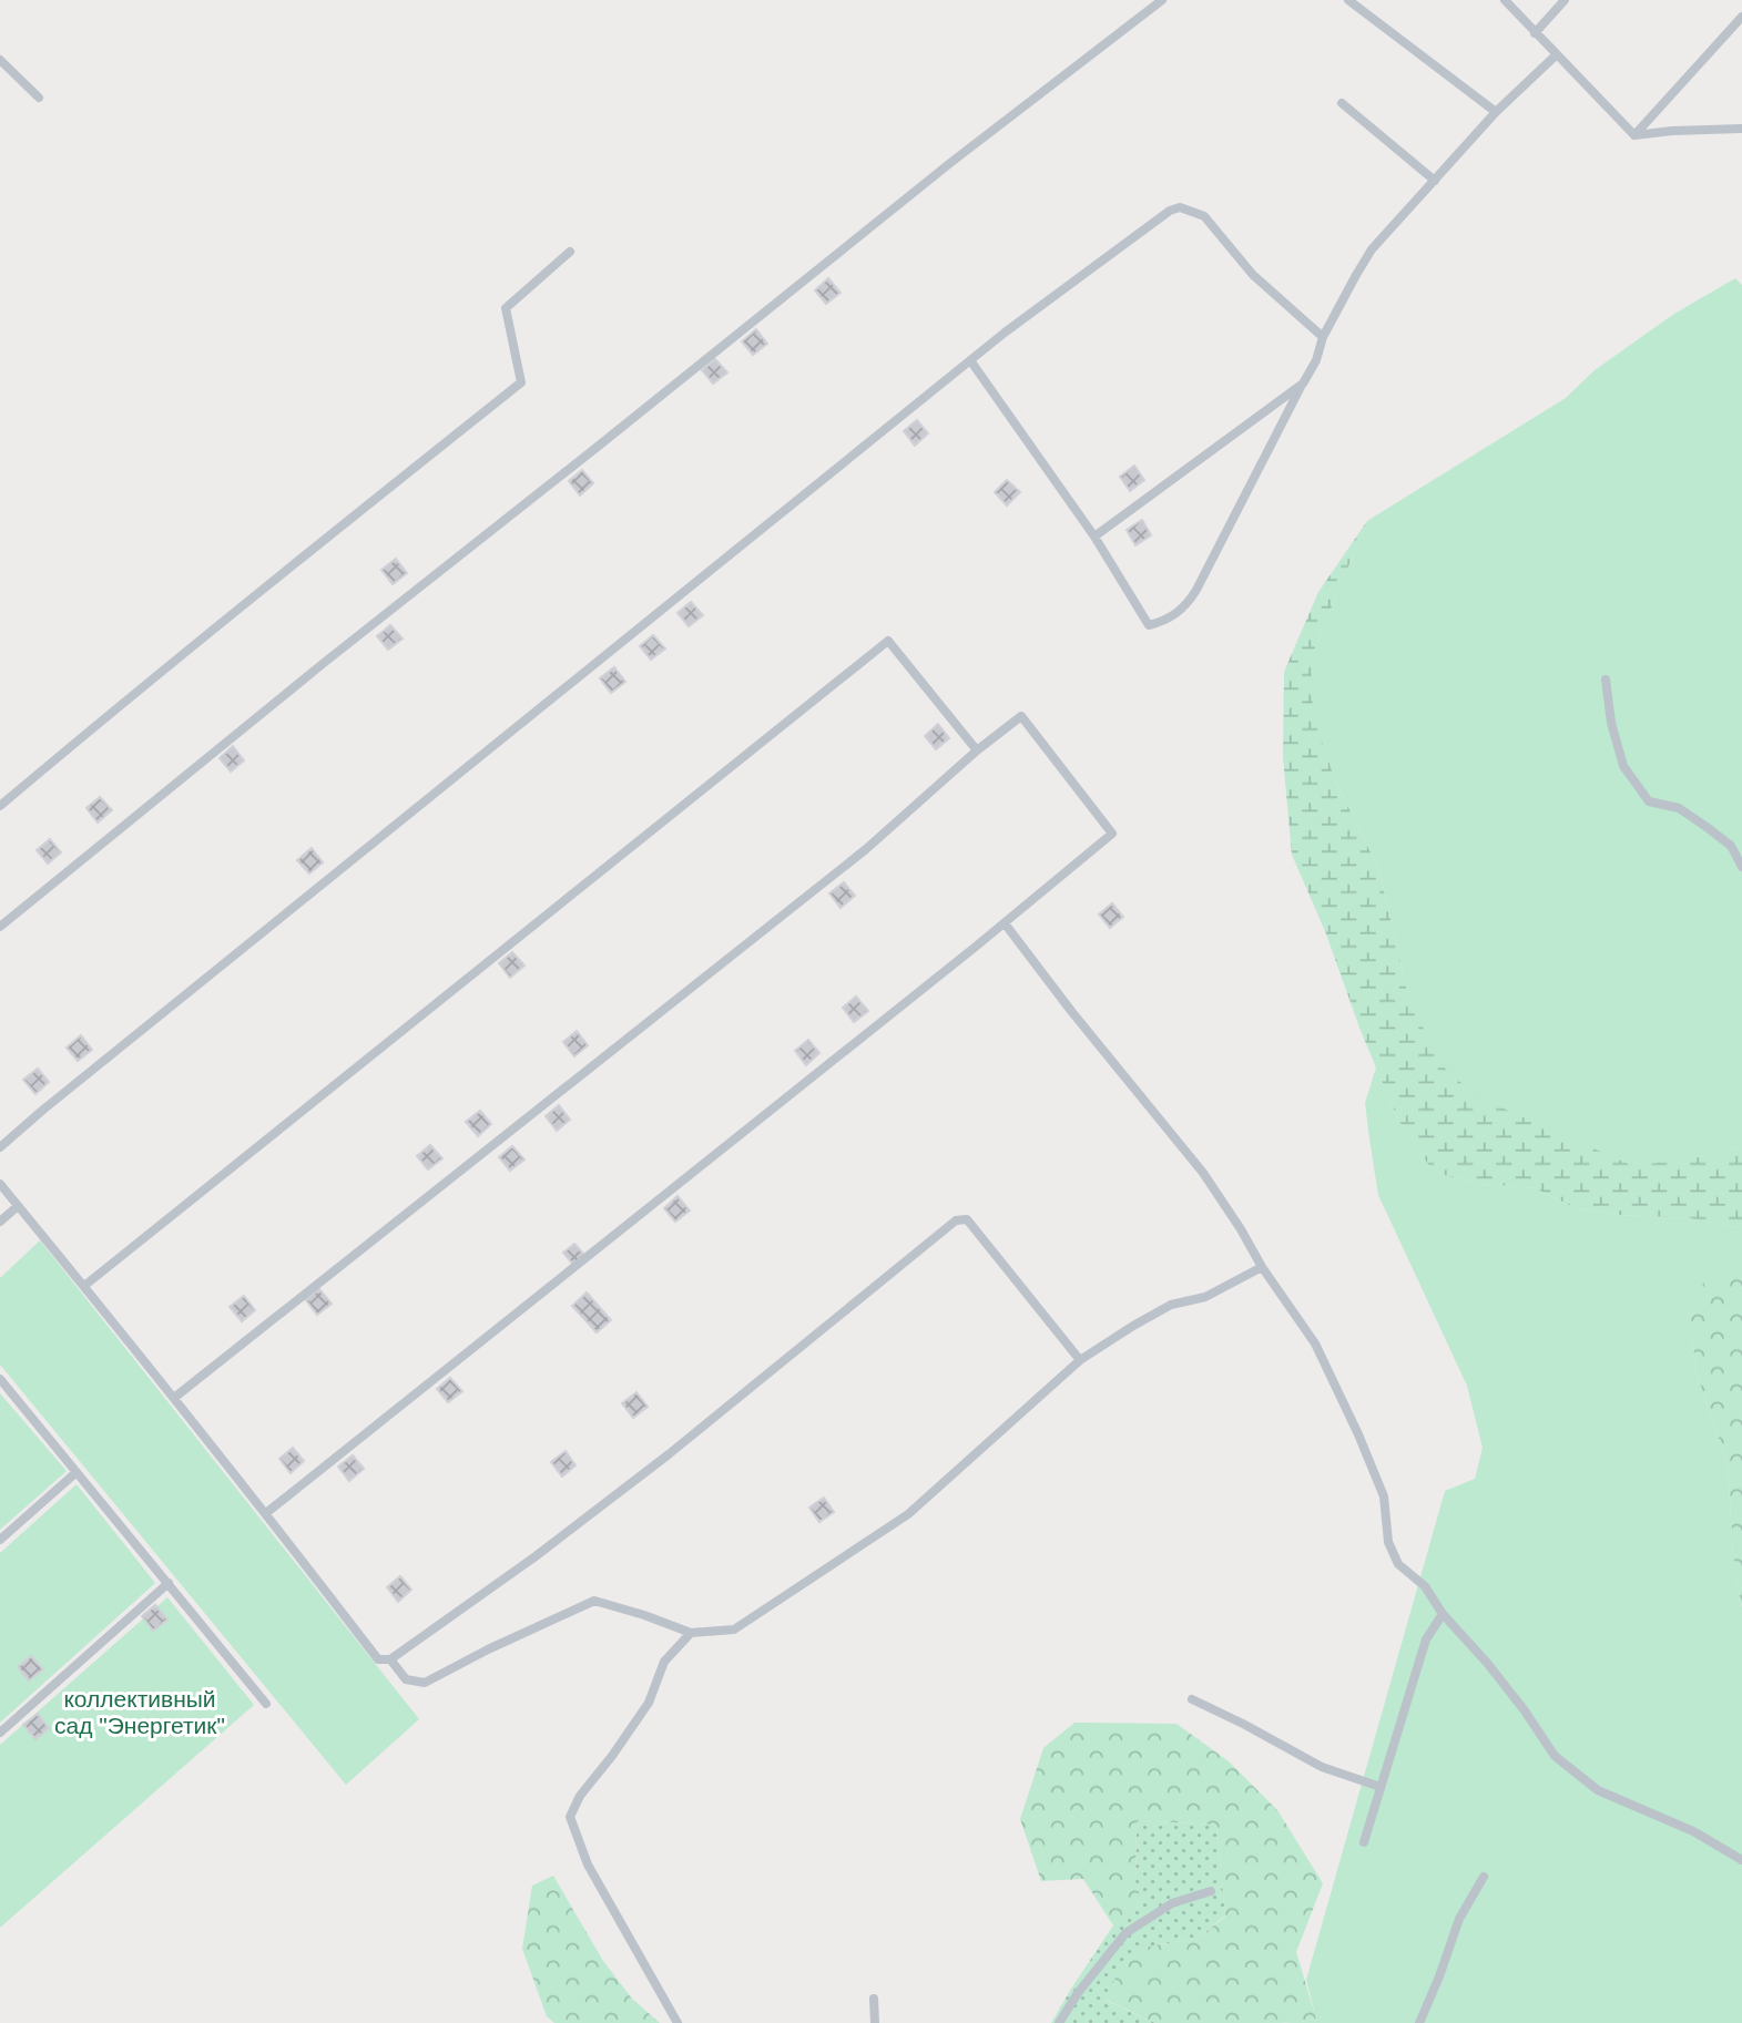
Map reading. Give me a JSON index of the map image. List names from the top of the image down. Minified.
{"parks":["коллективный сад \"Энергетик\""]}
